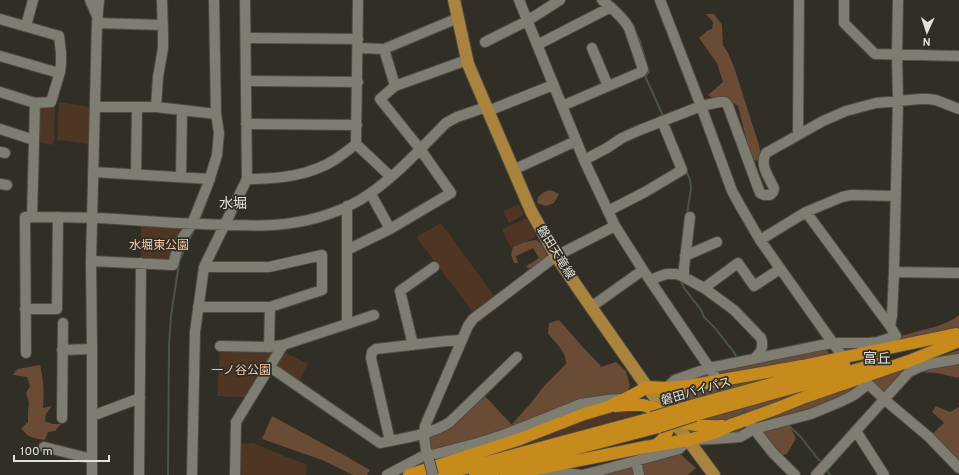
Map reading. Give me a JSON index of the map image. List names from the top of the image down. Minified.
{"streets":{"highway":["磐田バイパス"],"main road":["磐田天竜線"]},"districts":["水堀","富丘"],"parks":["水堀東公園","一ノ谷公園"],"scale_bar":"100 m","north":"bottom"}
